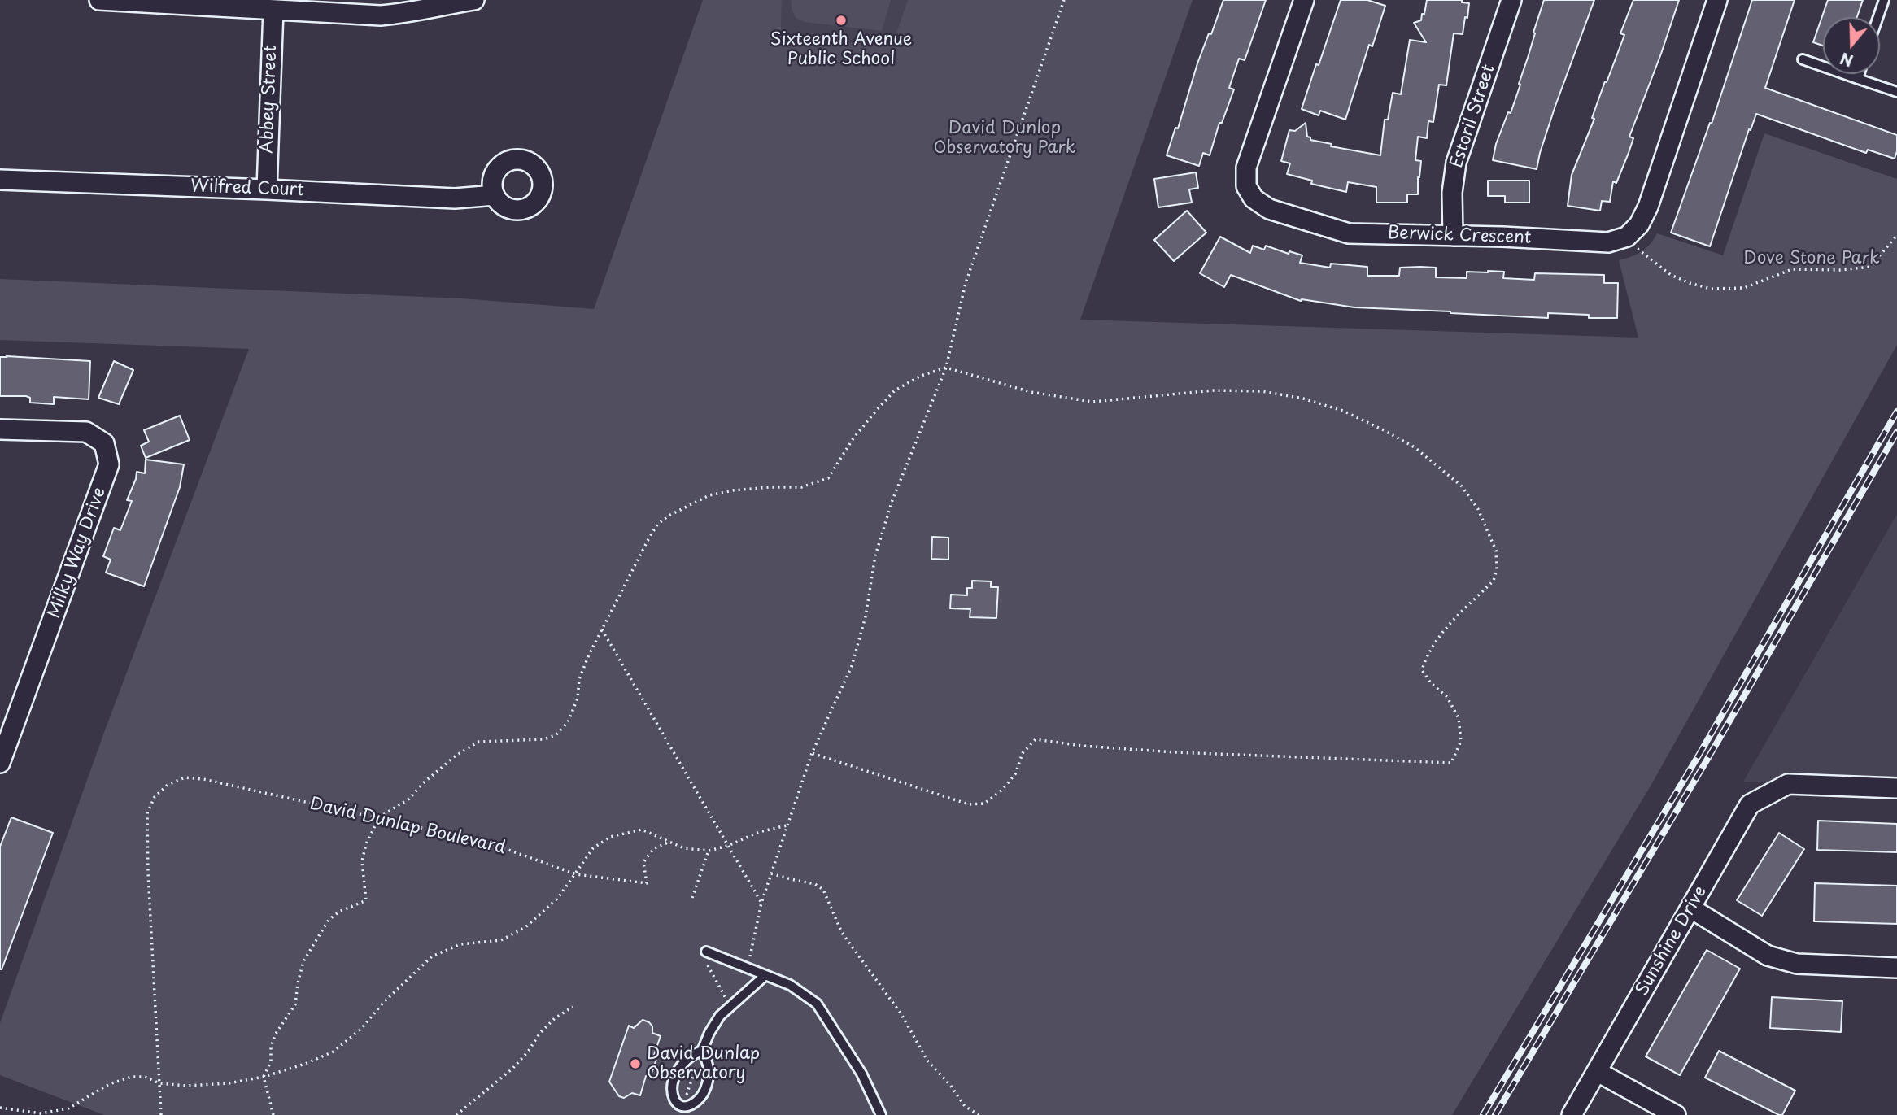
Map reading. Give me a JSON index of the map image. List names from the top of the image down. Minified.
{"streets":{"street":["Abbey Street","Estoril Street","Wilfred Court","Berwick Crescent","Milky Way Drive","Sunshine Drive"],"path":["David Dunlap Boulevard"]},"crossings":[["Abbey Street","Wilfred Court"],["Estoril Street","Berwick Crescent"]],"parks":["David Dunlop Observatory Park","Dove Stone Park"],"places":["Sixteenth Avenue Public School","David Dunlap Observatory"],"north":"bottom"}
